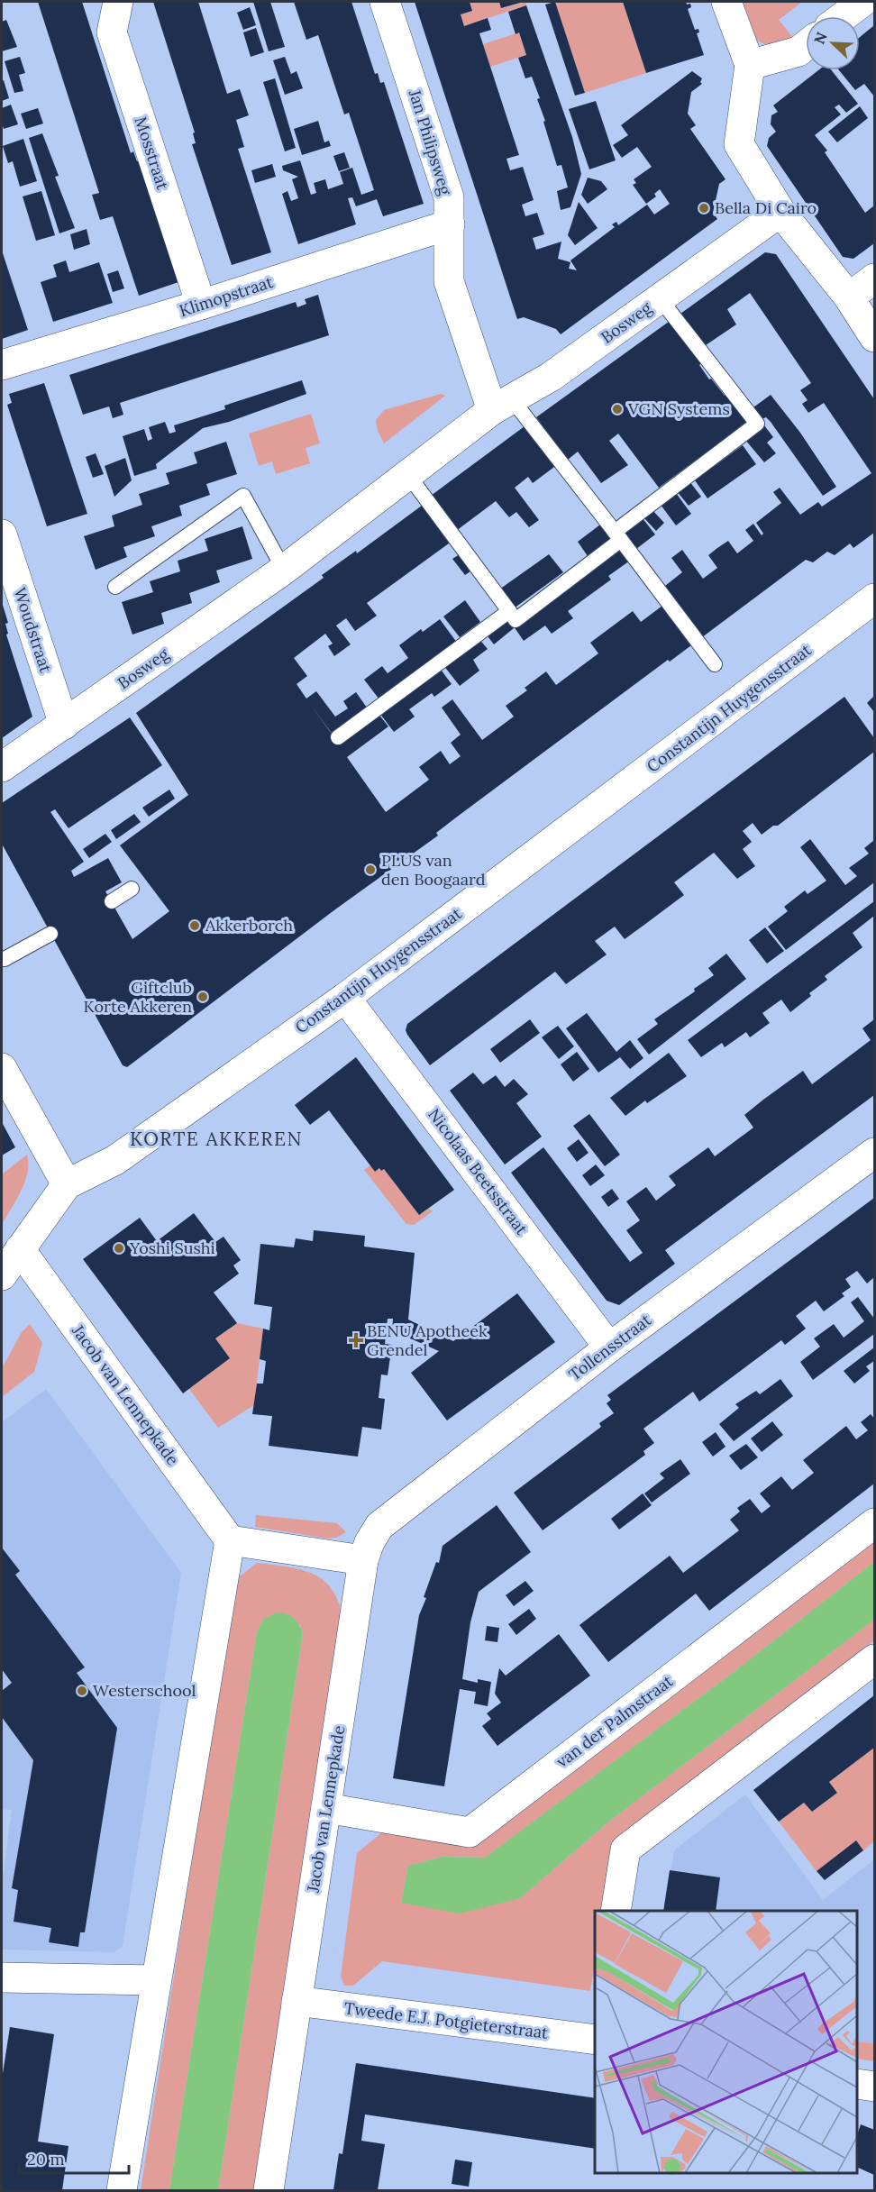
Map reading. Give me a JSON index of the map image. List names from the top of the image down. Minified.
{"streets":{"street":["Jan Philipsweg","Mosstraat","Klimopstraat","Bosweg","Woudstraat","Constantijn Huygensstraat","Nicolaas Beetsstraat","Tollensstraat","Jacob van Lennepkade","van der Palmstraat","Tweede E.J. Potgieterstraat"]},"crossings":[["Jan Philipsweg","Klimopstraat"],["Jan Philipsweg","Bosweg"],["Mosstraat","Klimopstraat"],["Bosweg","Woudstraat"],["Constantijn Huygensstraat","Nicolaas Beetsstraat"],["Constantijn Huygensstraat","Jacob van Lennepkade"],["Nicolaas Beetsstraat","Tollensstraat"],["Tollensstraat","Jacob van Lennepkade"],["Jacob van Lennepkade","van der Palmstraat"],["Jacob van Lennepkade","Tweede E.J. Potgieterstraat"]],"districts":["KORTE AKKEREN"],"places":{"other":["Bella Di Cairo","VGN Systems","PLUS van den Boogaard","Akkerborch","Giftclub Korte Akkeren","Yoshi Sushi","Westerschool"],"health":["BENU Apotheek Grendel"]},"scale_bar":"20 m","north":"top left"}
